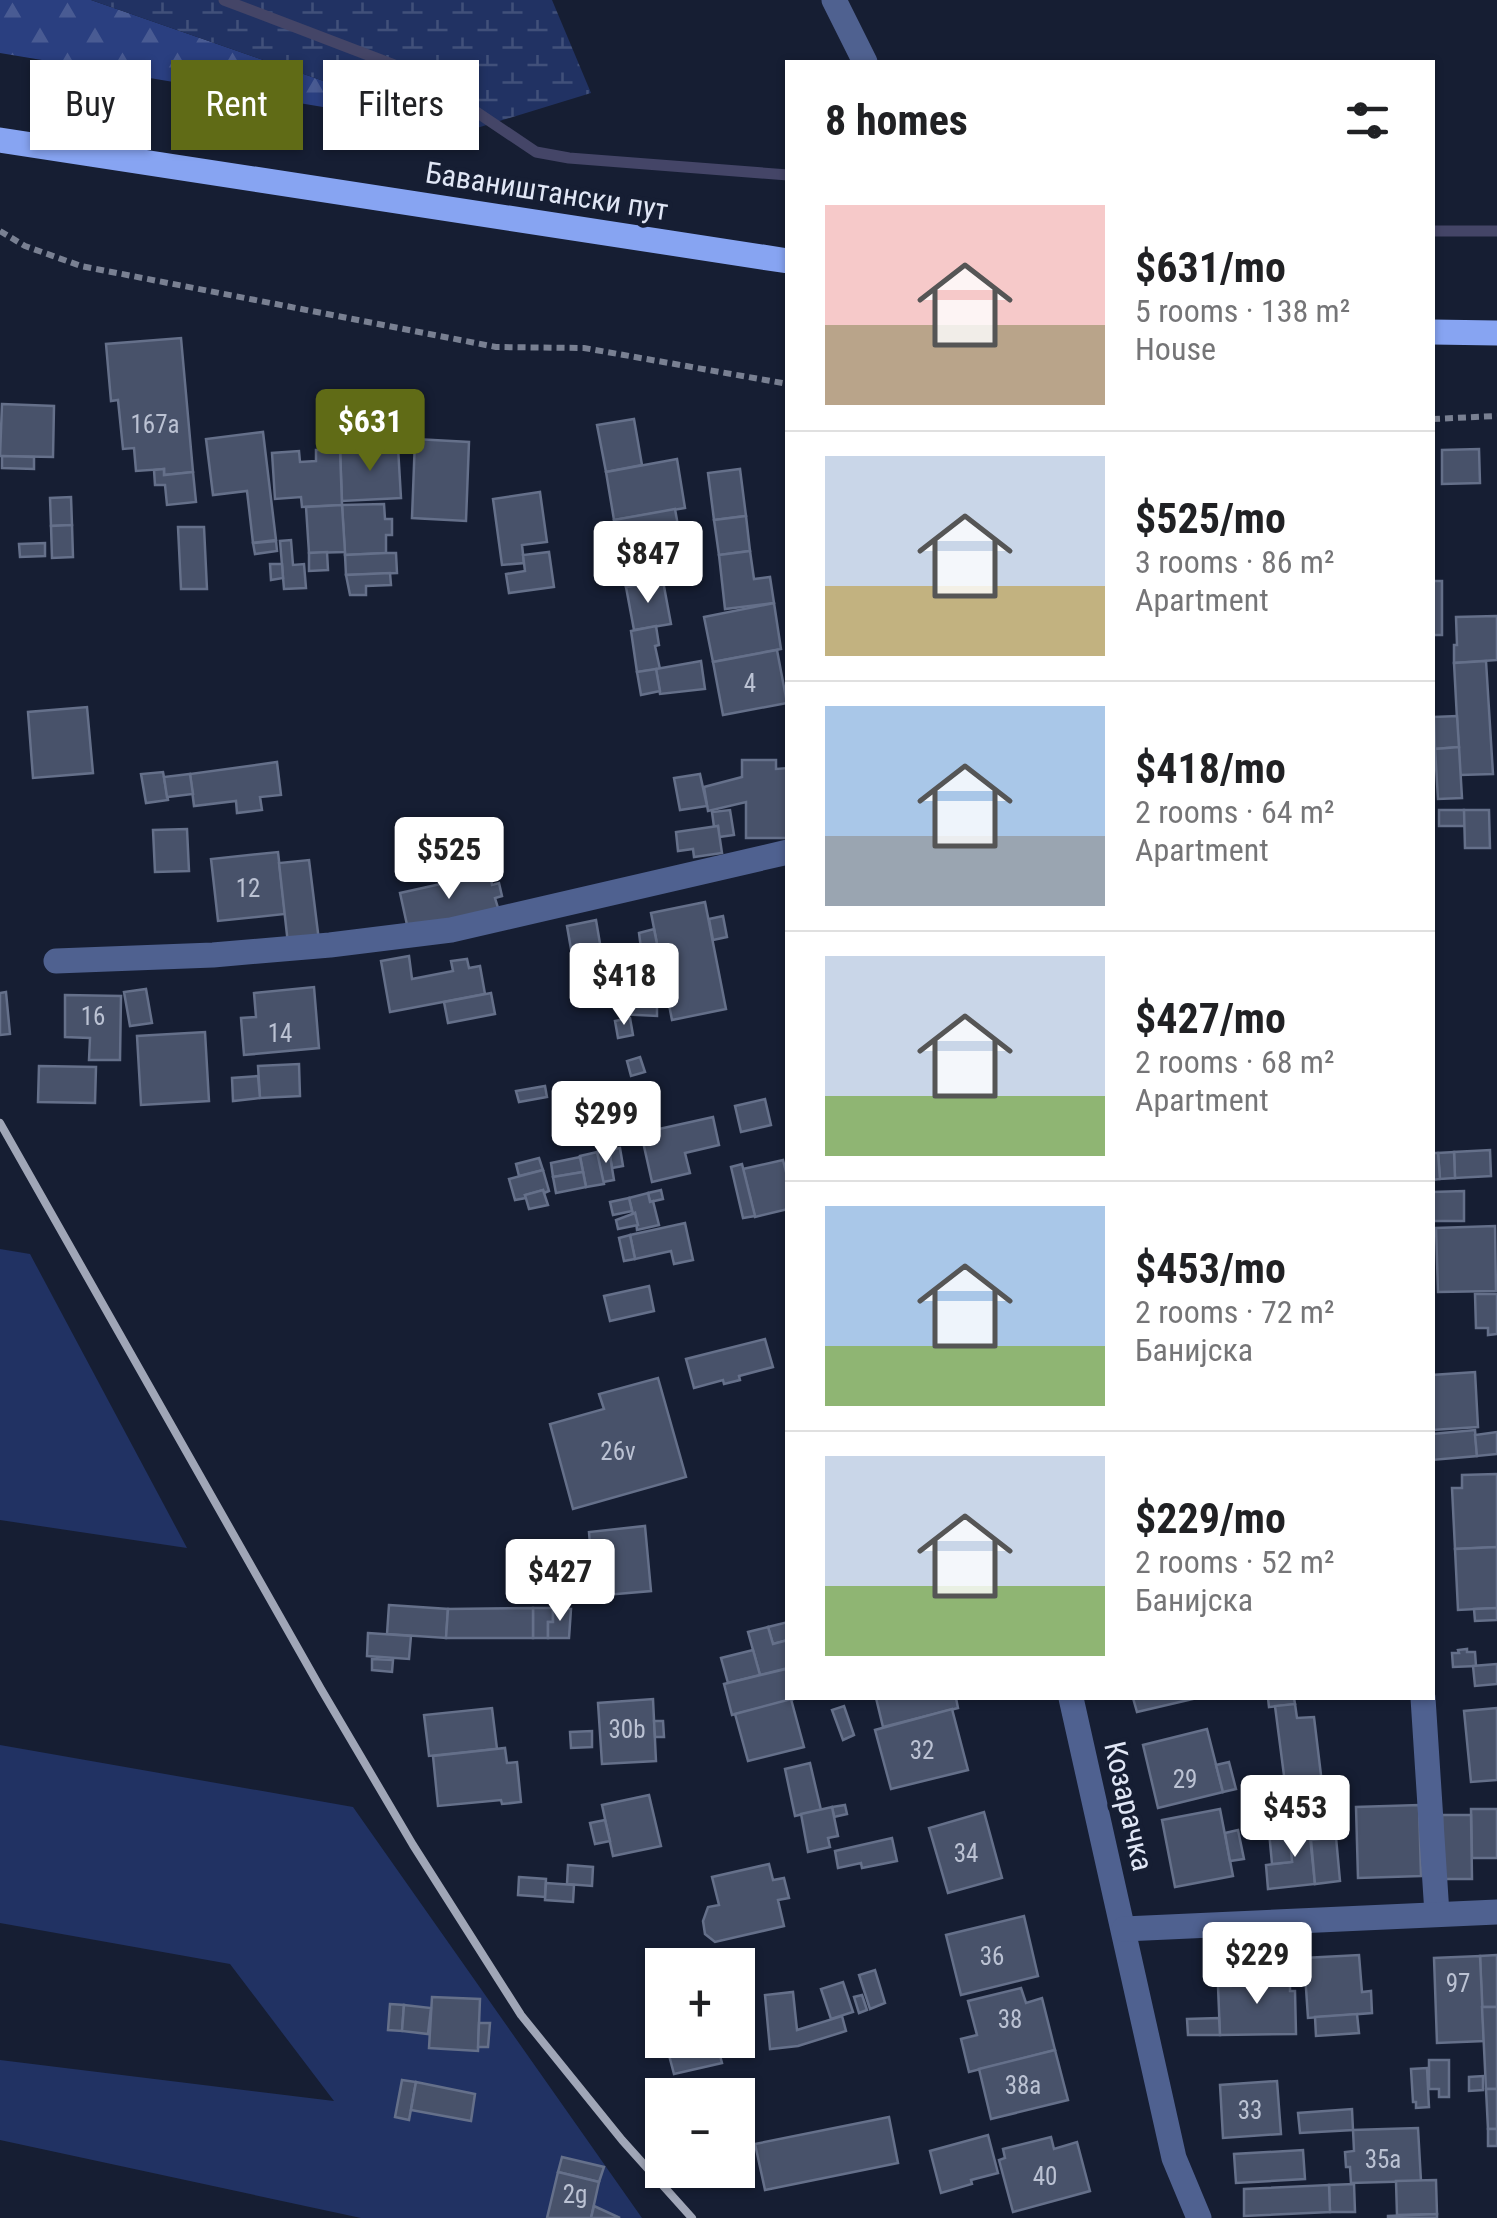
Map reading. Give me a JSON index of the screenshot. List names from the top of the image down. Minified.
{"streets":{"main road":["Баваништански пут"],"street":["Козарачка"]},"house_numbers":["167a","4","12","16","14","26v","30b","32","29","34","36","97","38","38a","33","35a","40","2g"],"page":{"chip":["Buy","Rent","Filters"],"heading":"8 homes","list":[{"name":"$631/mo","note":"5 rooms · 138 m² · House"},{"name":"$525/mo","note":"3 rooms · 86 m² · Apartment"},{"name":"$418/mo","note":"2 rooms · 64 m² · Apartment"},{"name":"$427/mo","note":"2 rooms · 68 m² · Apartment"},{"name":"$453/mo","note":"2 rooms · 72 m² · Банијска"},{"name":"$229/mo","note":"2 rooms · 52 m² · Банијска"}],"price":["$631","$847","$525","$418","$299","$427","$453","$229"],"map_buttons":["+","−"]}}
